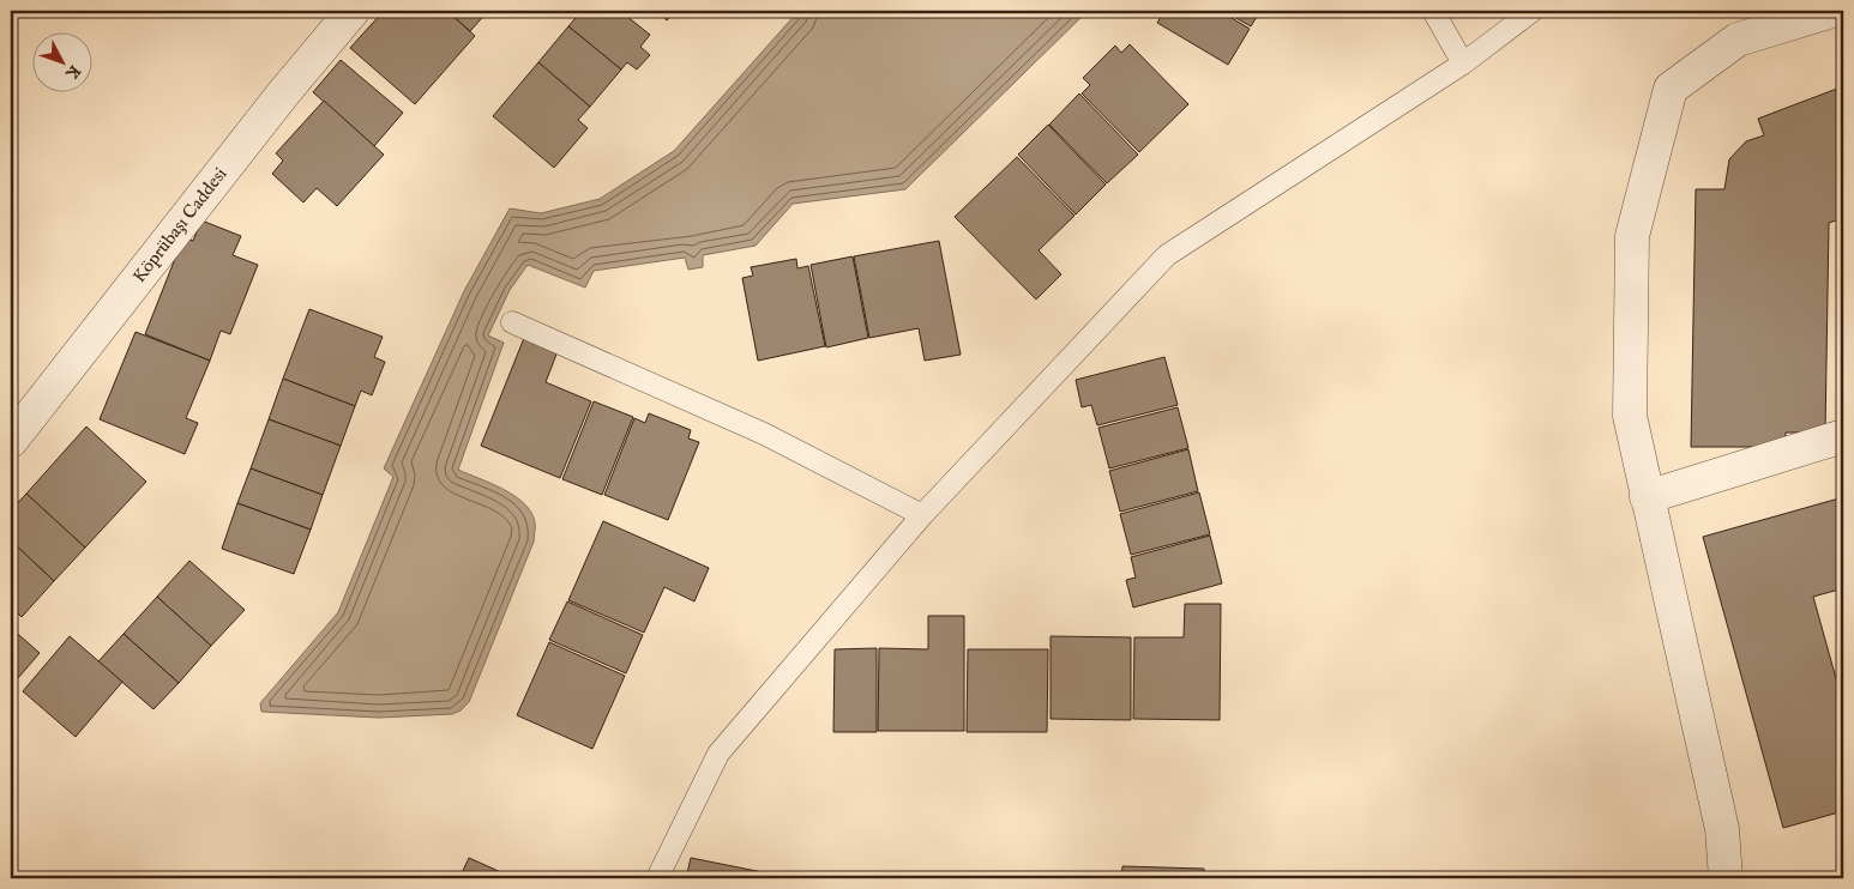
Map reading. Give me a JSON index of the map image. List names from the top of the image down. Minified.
{"streets":{"street":["Köprübaşı Caddesi"]},"north":"bottom right"}
